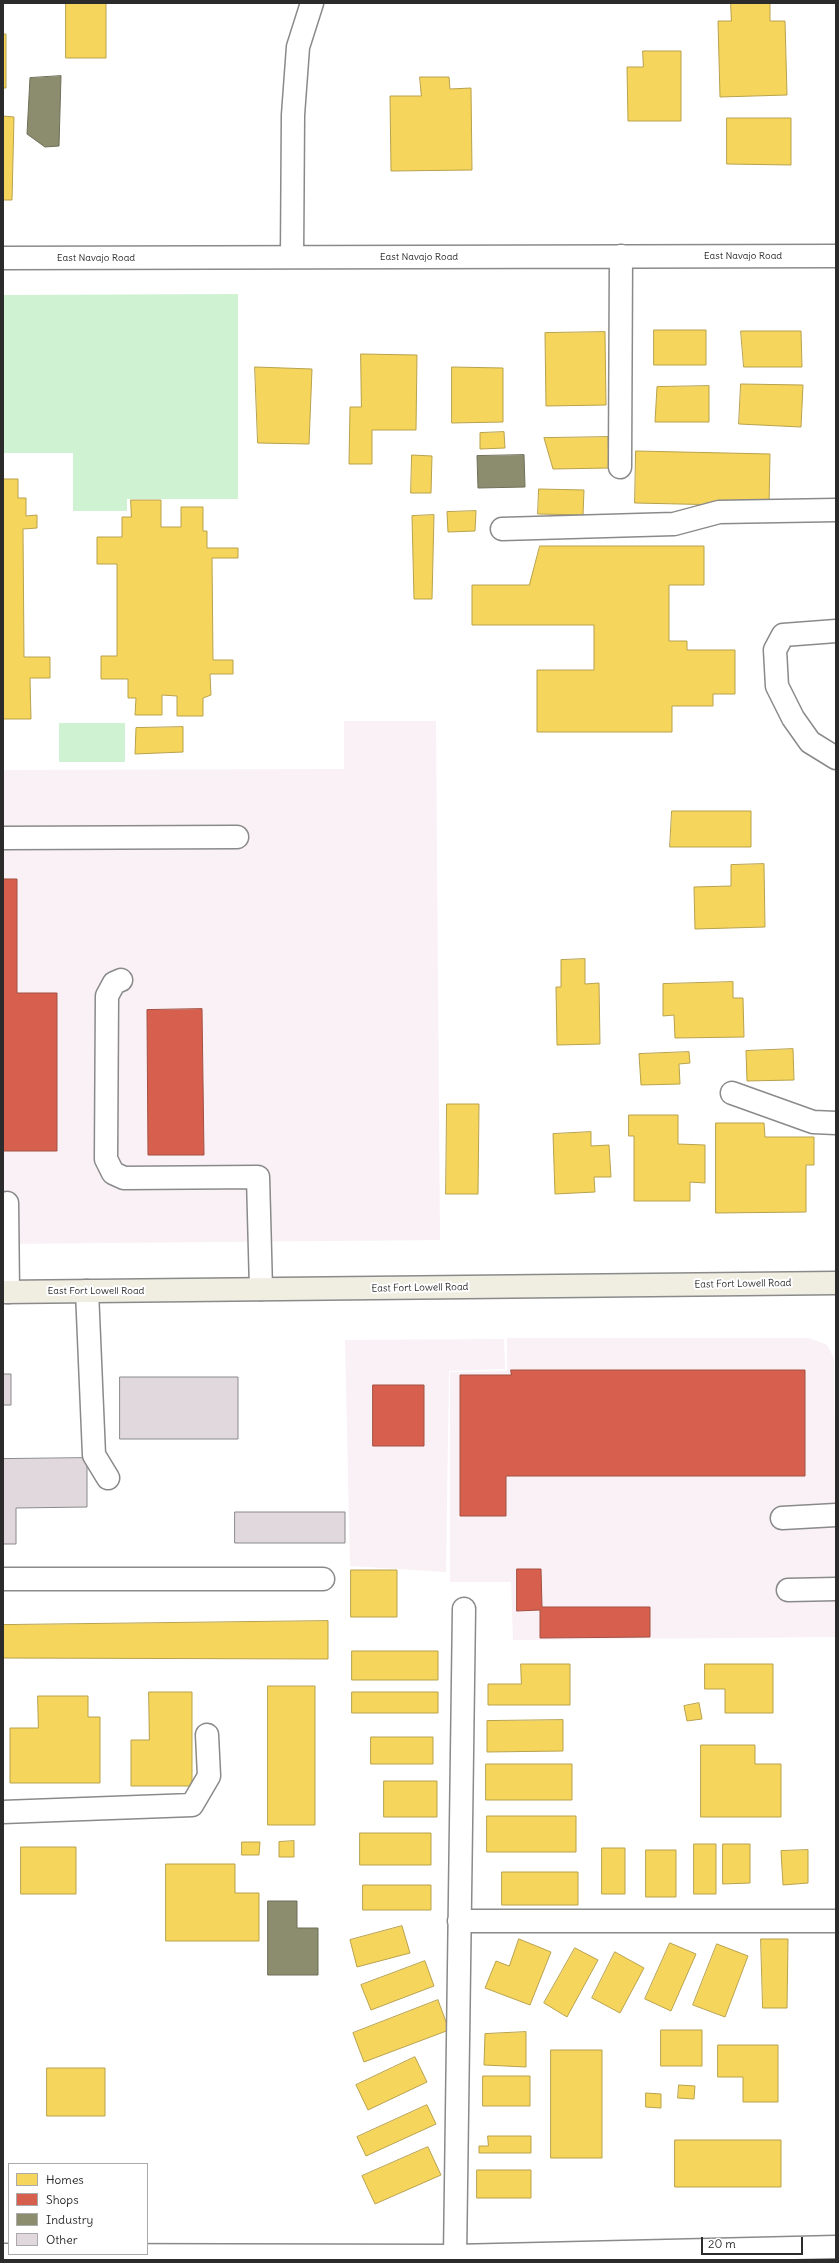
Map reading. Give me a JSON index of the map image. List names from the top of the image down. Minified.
{"streets":{"main road":["East Fort Lowell Road"],"street":["East Navajo Road"]},"legend":["Homes","Shops","Industry","Other"],"scale_bar":"20 m"}
